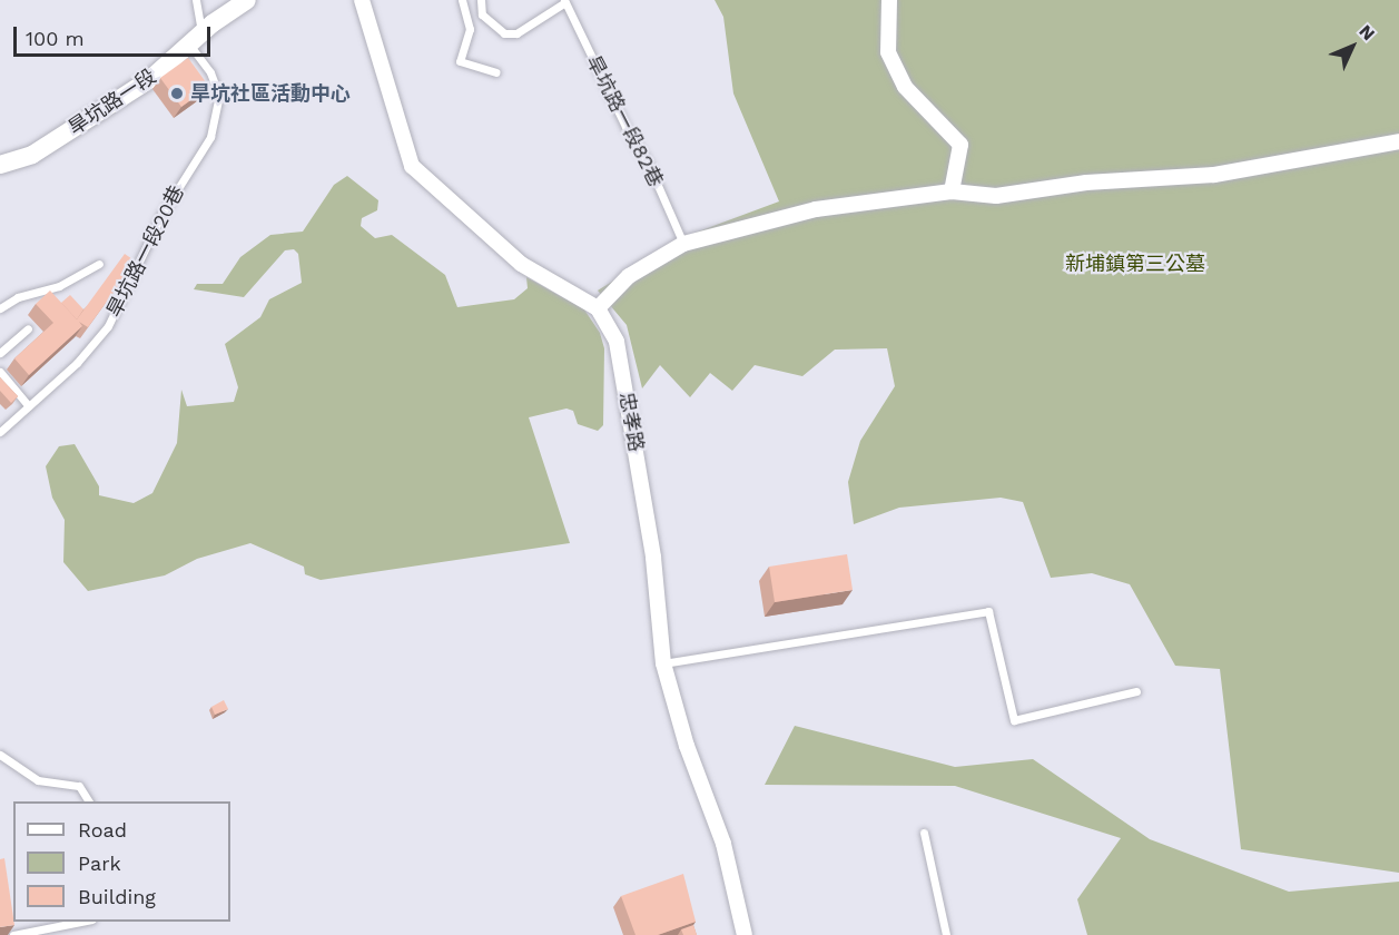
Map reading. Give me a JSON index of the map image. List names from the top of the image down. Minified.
{"streets":{"street":["旱坑路一段","忠孝路"],"lane":["旱坑路一段82巷","旱坑路一段20巷"]},"crossings":[["旱坑路一段","旱坑路一段20巷"]],"parks":["新埔鎮第三公墓"],"places":["旱坑社區活動中心"],"legend":["Road","Park","Building"],"scale_bar":"100 m","north":"top right"}
